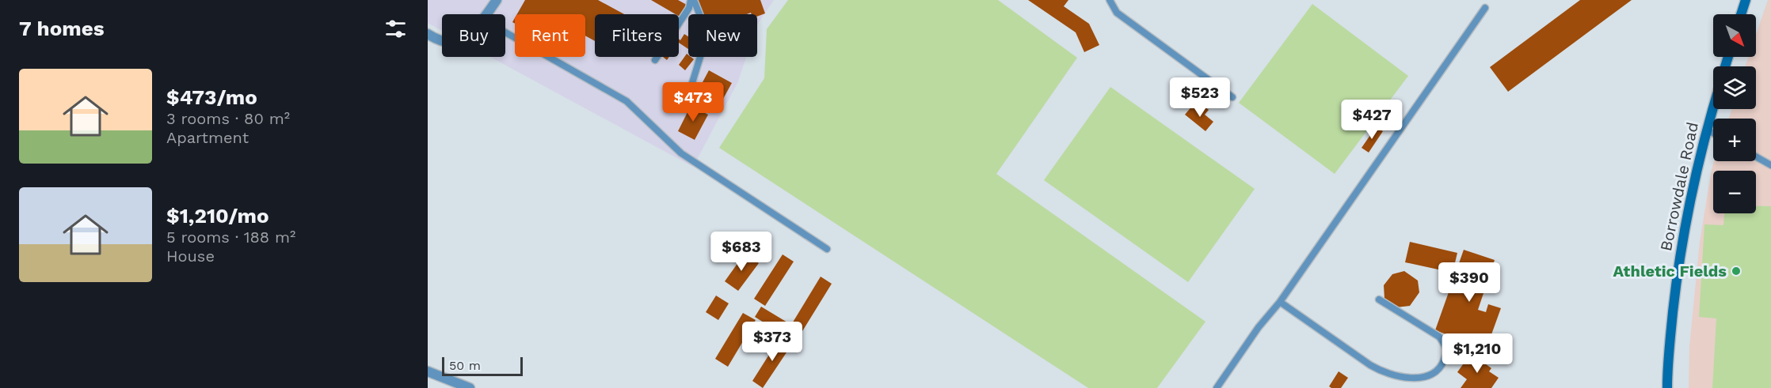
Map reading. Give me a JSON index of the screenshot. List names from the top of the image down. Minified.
{"streets":{"main road":["Borrowdale Road"]},"places":["Athletic Fields"],"scale_bar":"50 m","north":"bottom right","page":{"heading":"7 homes","map_buttons":["+","−"],"chip":["Buy","Rent","Filters","New"],"list":[{"name":"$473/mo","note":"3 rooms · 80 m² · Apartment"},{"name":"$1,210/mo","note":"5 rooms · 188 m² · House"}],"price":["$523","$473","$427","$683","$390","$373","$1,210"],"scale":"50 m"}}
